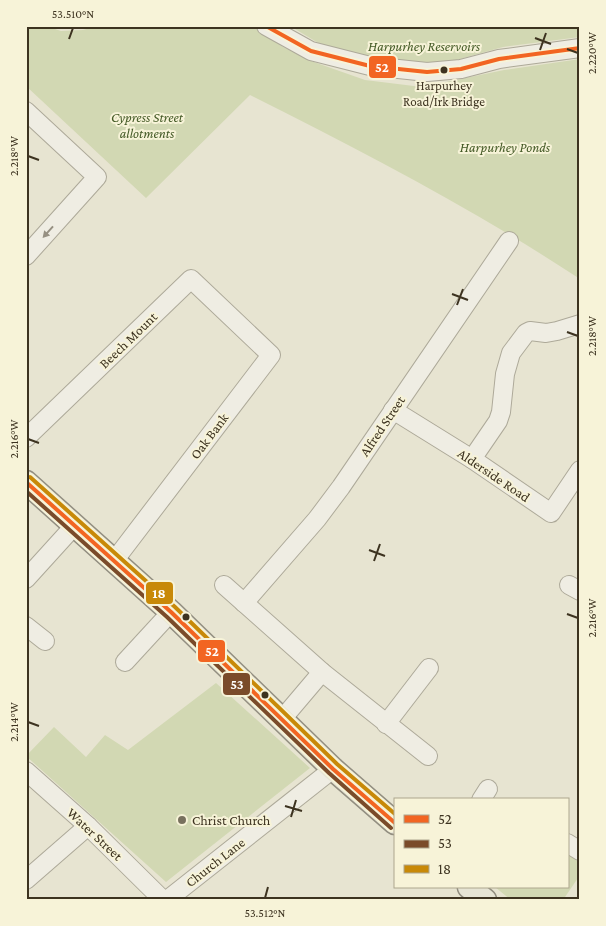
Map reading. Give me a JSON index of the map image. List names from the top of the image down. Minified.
{"streets":{"street":["Beech Mount","Alfred Street","Oak Bank","Alderside Road","Water Street","Church Lane"]},"crossings":[["Beech Mount","Oak Bank"],["Alfred Street","Alderside Road"]],"parks":["Harpurhey Reservoirs","Cypress Street allotments","Harpurhey Ponds"],"places":["Harpurhey Road/Irk Bridge","Christ Church"],"lines":["transit line 52","transit line 18","transit line 53"],"legend":["52","53","18"],"coordinates":["53.510°N","2.220°W","2.218°W","2.216°W","2.214°W","53.512°N"]}
